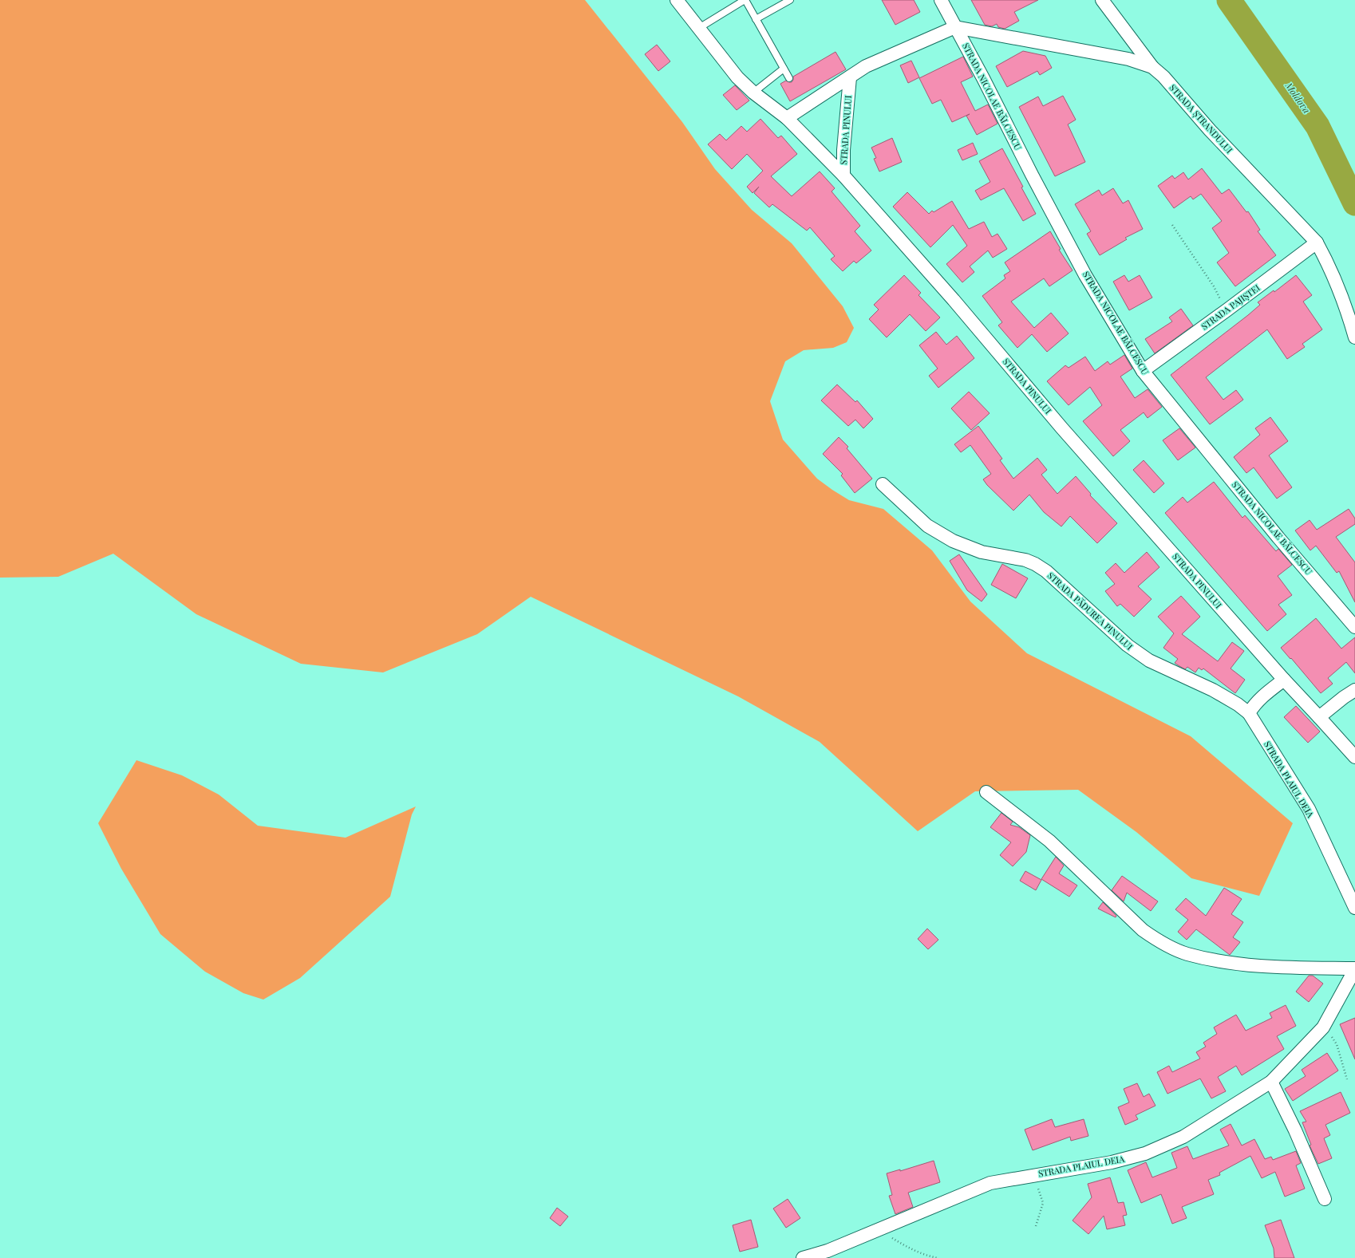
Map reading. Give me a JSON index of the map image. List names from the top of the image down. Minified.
{"streets":{"street":["STRADA NICOLAE BĂLCESCU","STRADA ȘTRANDULUI","STRADA PINULUI","STRADA PAJIȘTEI","STRADA PĂDUREA PINULUI","STRADA PLAIUL DEIA"]},"crossings":[["STRADA NICOLAE BĂLCESCU","STRADA ȘTRANDULUI"],["STRADA NICOLAE BĂLCESCU","STRADA PAJIȘTEI"],["STRADA ȘTRANDULUI","STRADA PAJIȘTEI"],["STRADA PĂDUREA PINULUI","STRADA PLAIUL DEIA"]],"water":["Moldova"]}
